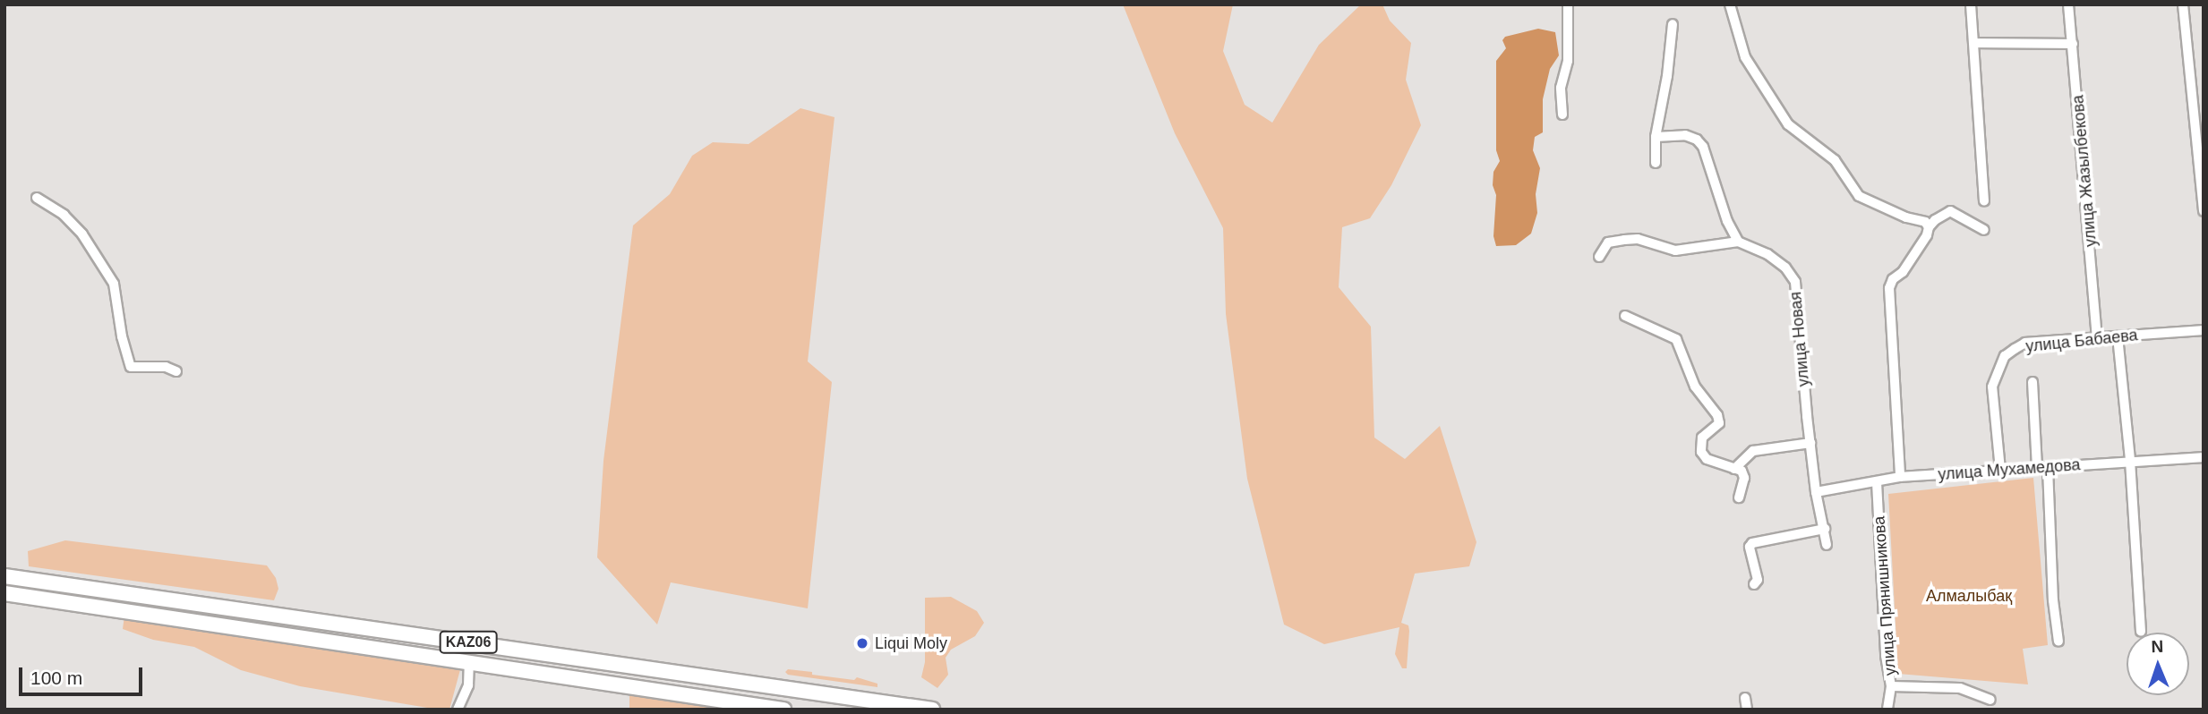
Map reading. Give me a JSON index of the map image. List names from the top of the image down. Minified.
{"streets":{"highway":["KАZ06"],"street":["улица Жазылбекова","улица Новая","улица Бабаева","улица Мухамедова","улица Прянишникова"]},"crossings":[["улица Жазылбекова","улица Бабаева"],["улица Новая","улица Мухамедова"],["улица Бабаева","улица Мухамедова"],["улица Мухамедова","улица Прянишникова"]],"parks":["Алмалыбақ"],"places":["Liqui Moly"],"scale_bar":"100 m","north":"top"}
